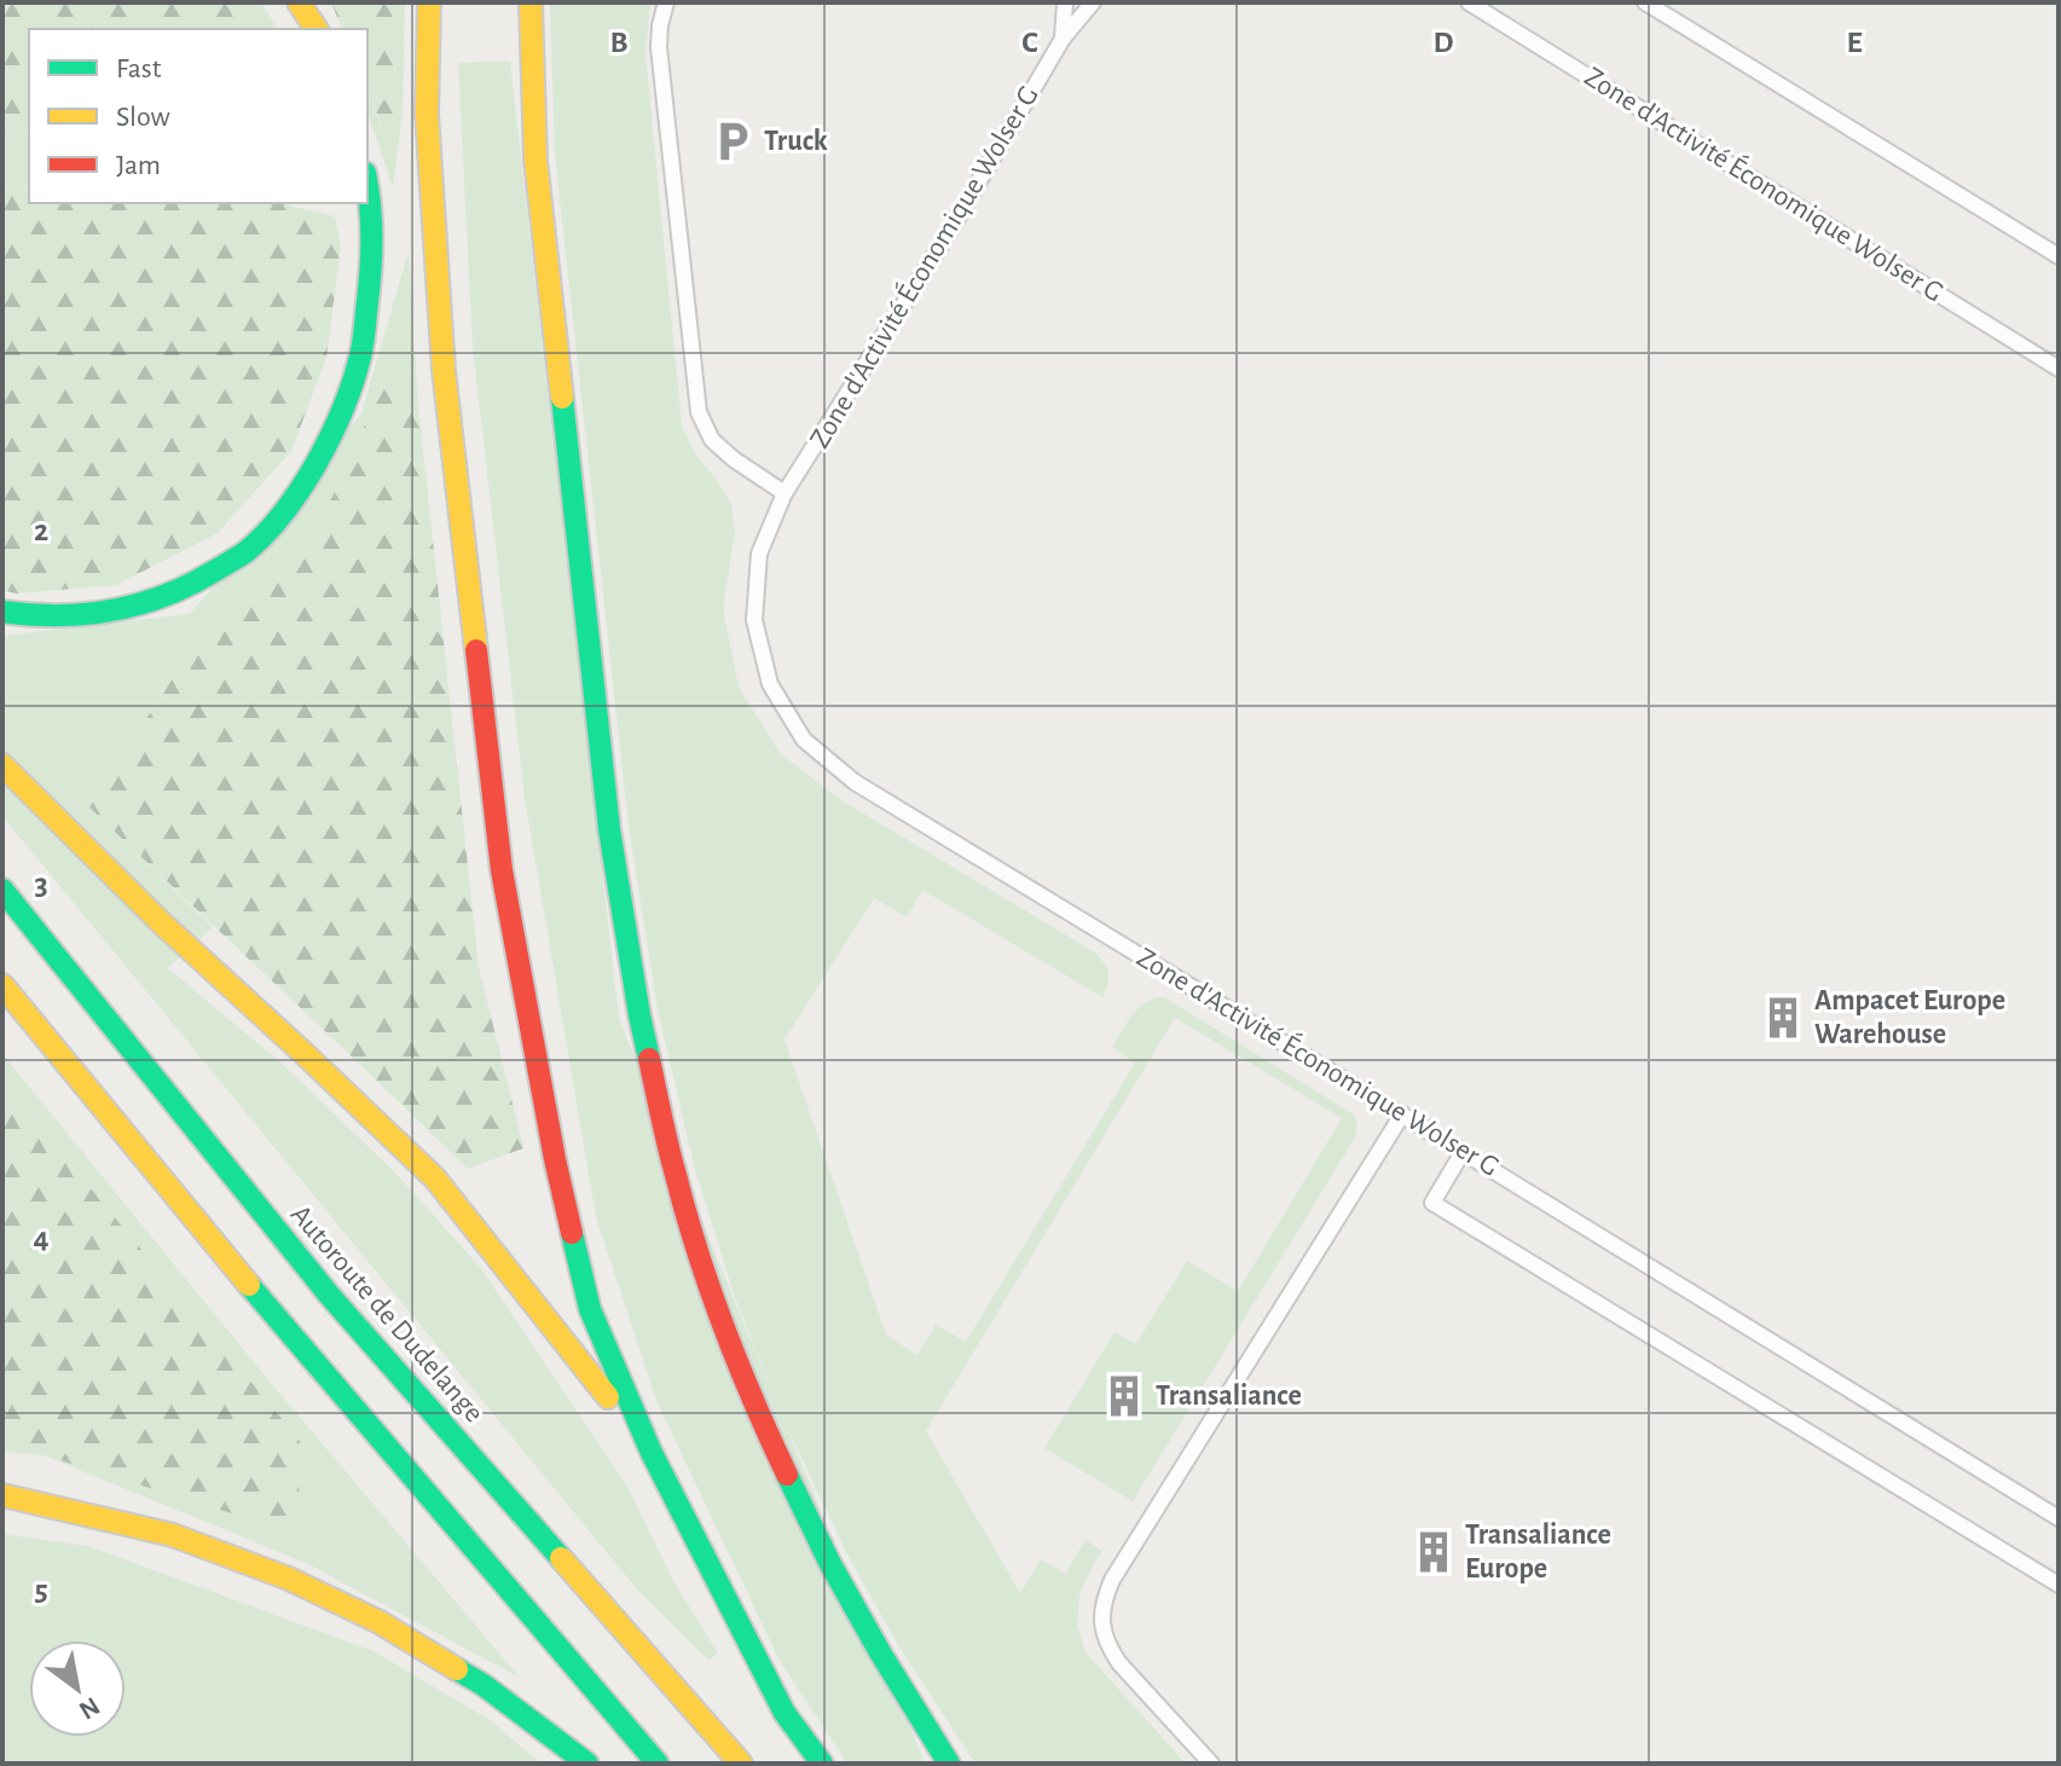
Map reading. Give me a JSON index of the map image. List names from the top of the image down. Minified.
{"streets":{"main road":["Autoroute de Dudelange"],"lane":["Zone d'Activité Économique Wolser G"]},"places":{"parking":["Truck"],"building":["Ampacet Europe Warehouse","Transaliance","Transaliance Europe"]},"legend":["Fast","Slow","Jam"],"north":"bottom right","grid":{"columns":["B","C","D","E"],"rows":["2","3","4","5"]}}
